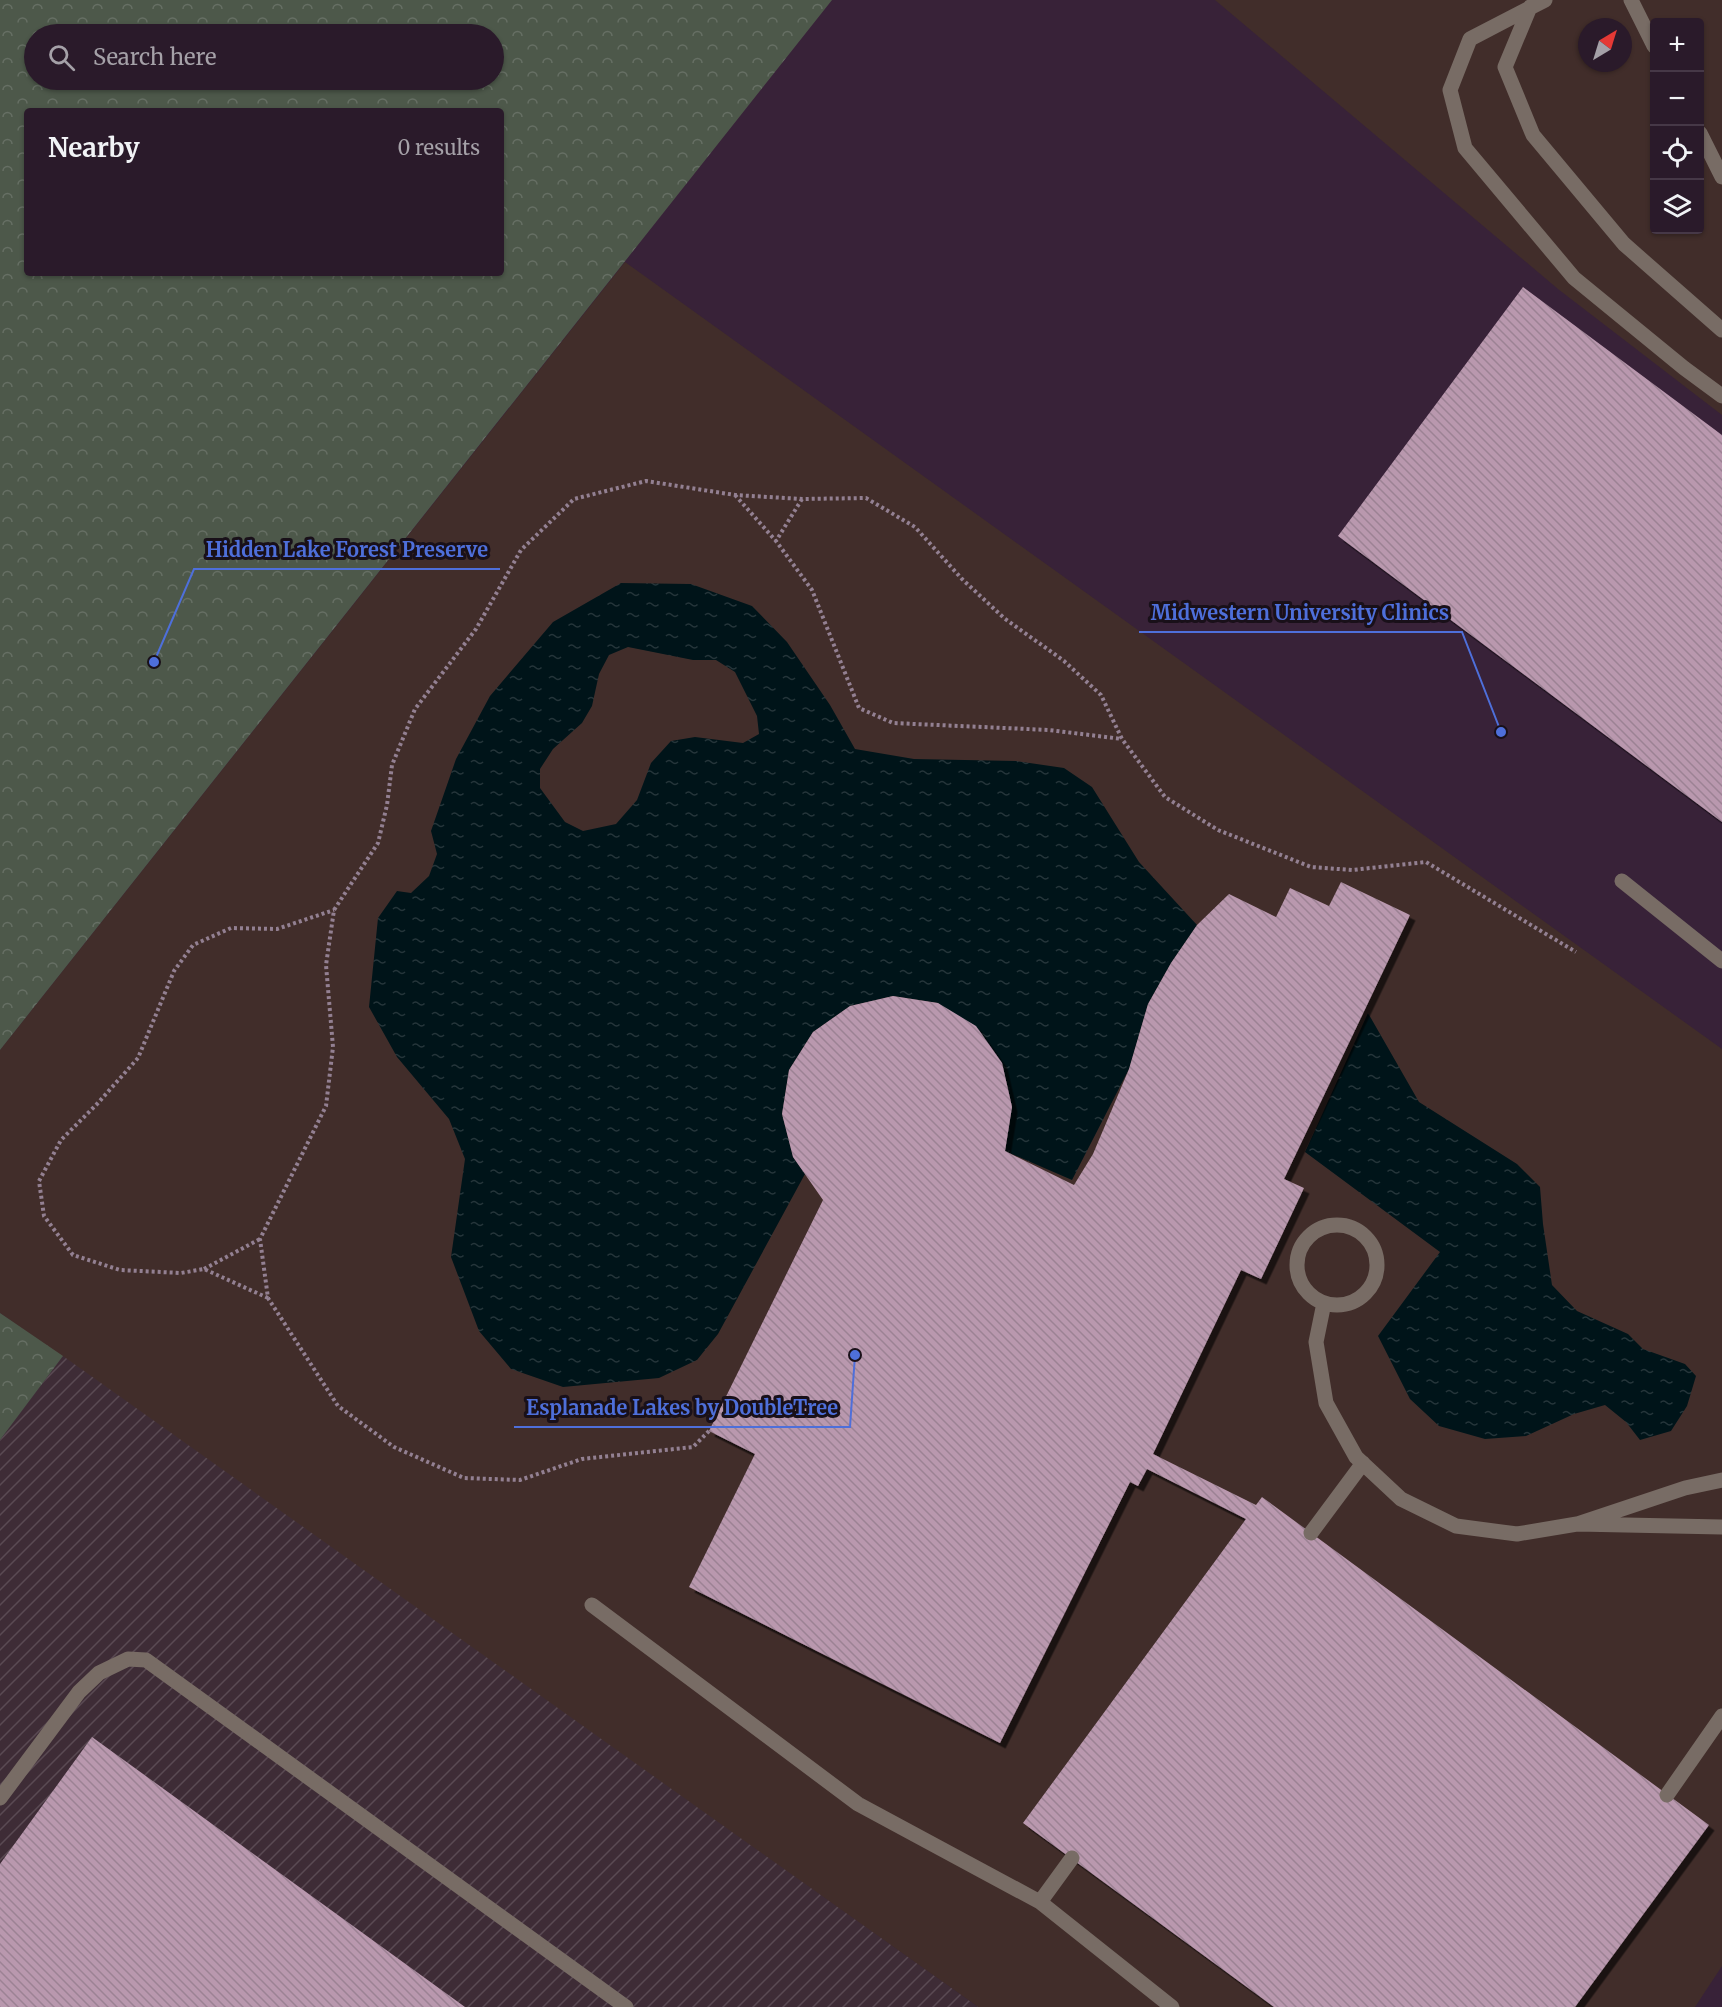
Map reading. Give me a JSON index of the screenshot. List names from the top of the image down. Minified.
{"places":["Hidden Lake Forest Preserve","Midwestern University Clinics","Esplanade Lakes by DoubleTree"],"north":"top right","page":{"map_buttons":["+","−"],"search":"Search here","heading":["Nearby","0 results"]}}
